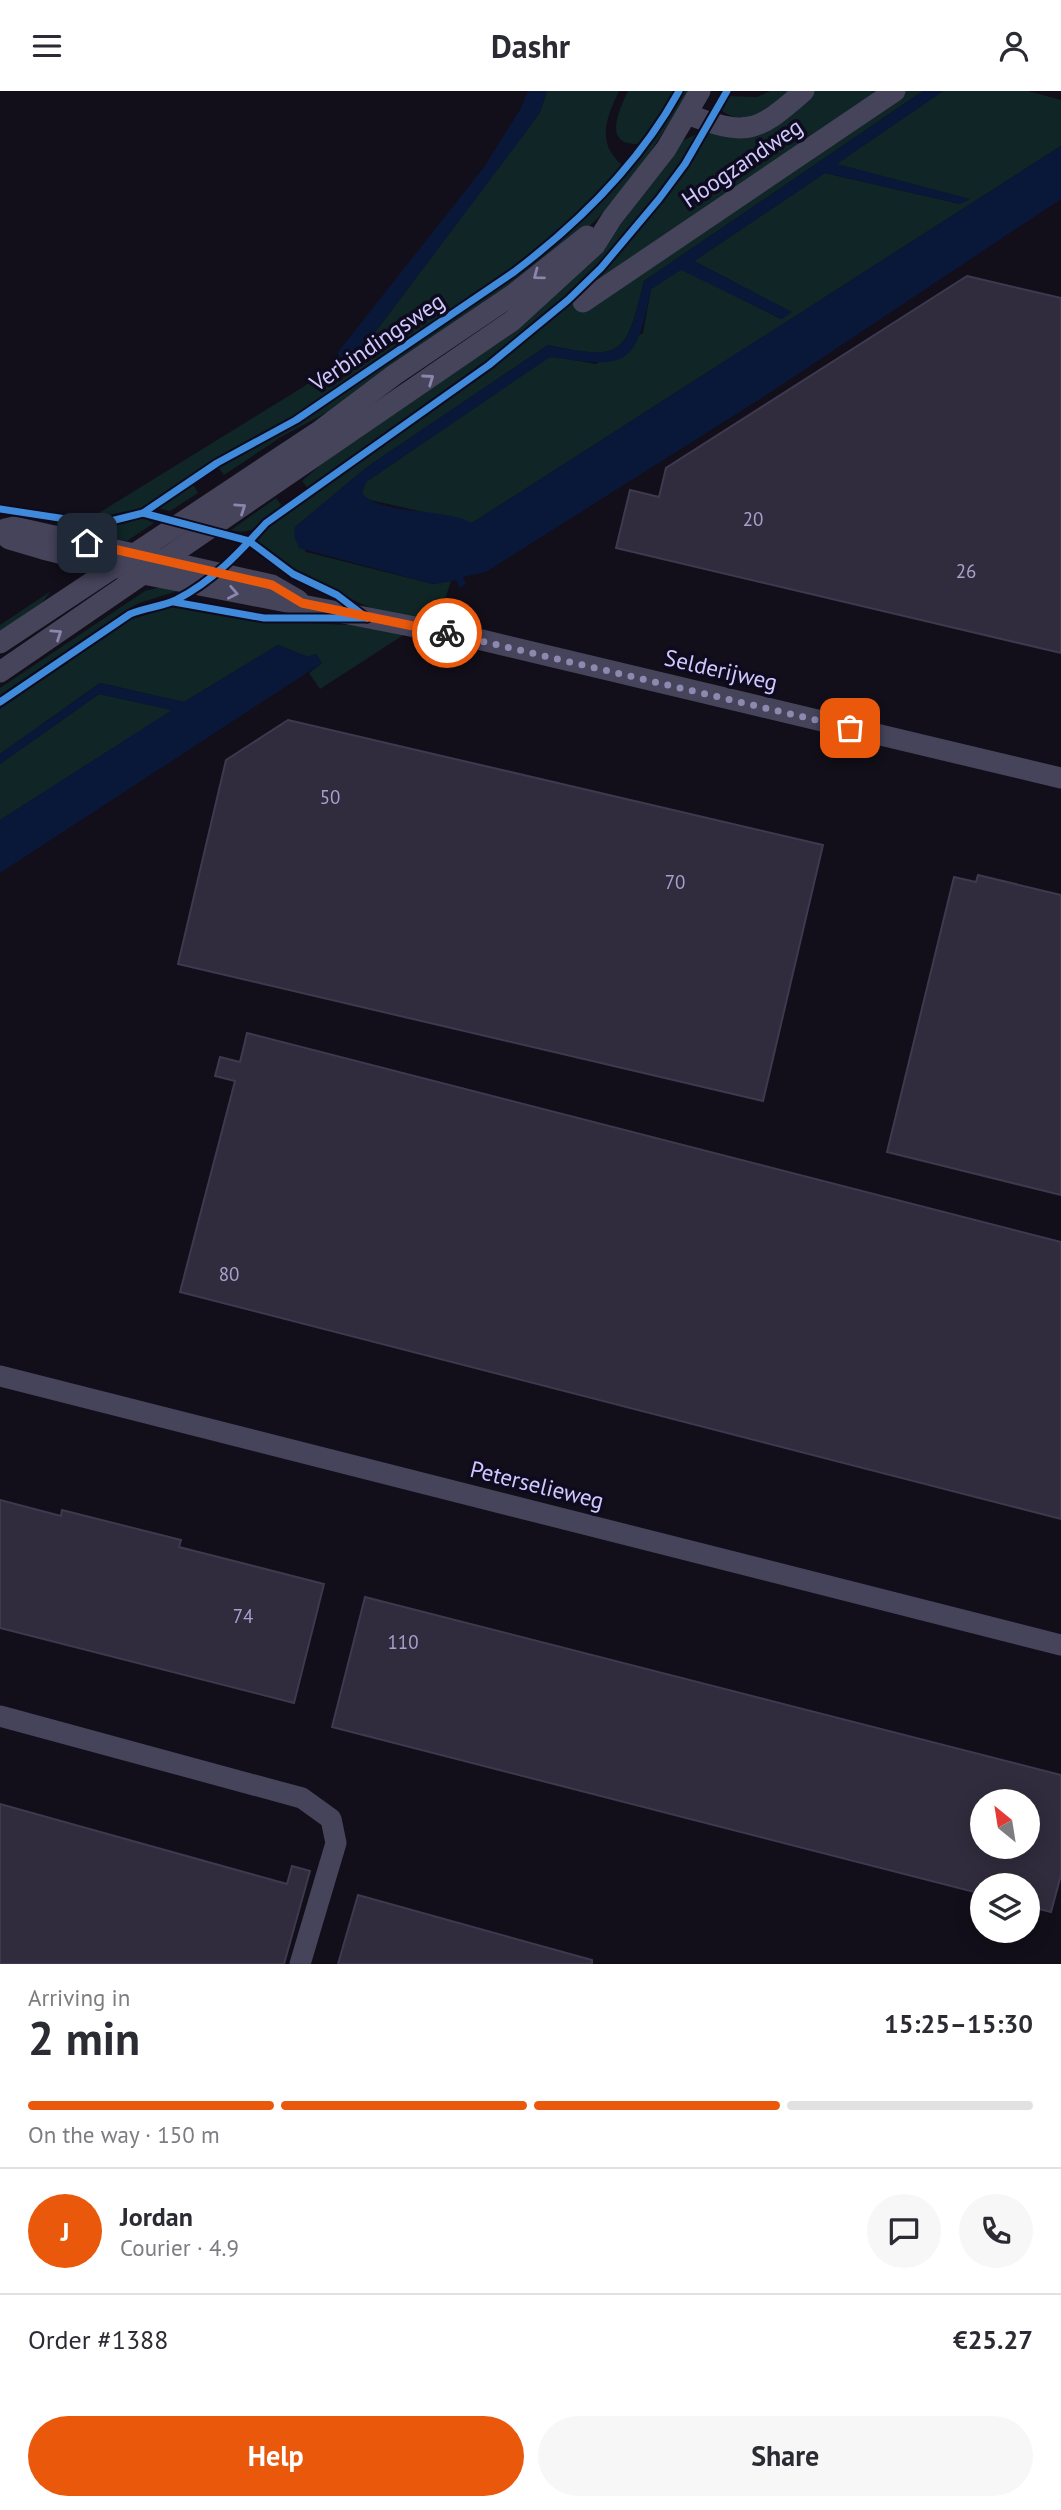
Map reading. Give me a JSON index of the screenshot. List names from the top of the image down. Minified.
{"streets":{"street":["Hoogzandweg","Verbindingsweg","Selderijweg","Peterselieweg"]},"crossings":[["Hoogzandweg","Verbindingsweg"],["Verbindingsweg","Selderijweg"]],"house_numbers":["20","26","50","70","80","74","110"],"north":"top left","page":{"header":"Dashr","heading":["2 min","Arriving in","15:25–15:30"],"panel":["Jordan","Courier · 4.9","Order #1388","€25.27"],"bar":"On the way · 150 m","round":"J","buttons":["Help","Share"]}}
